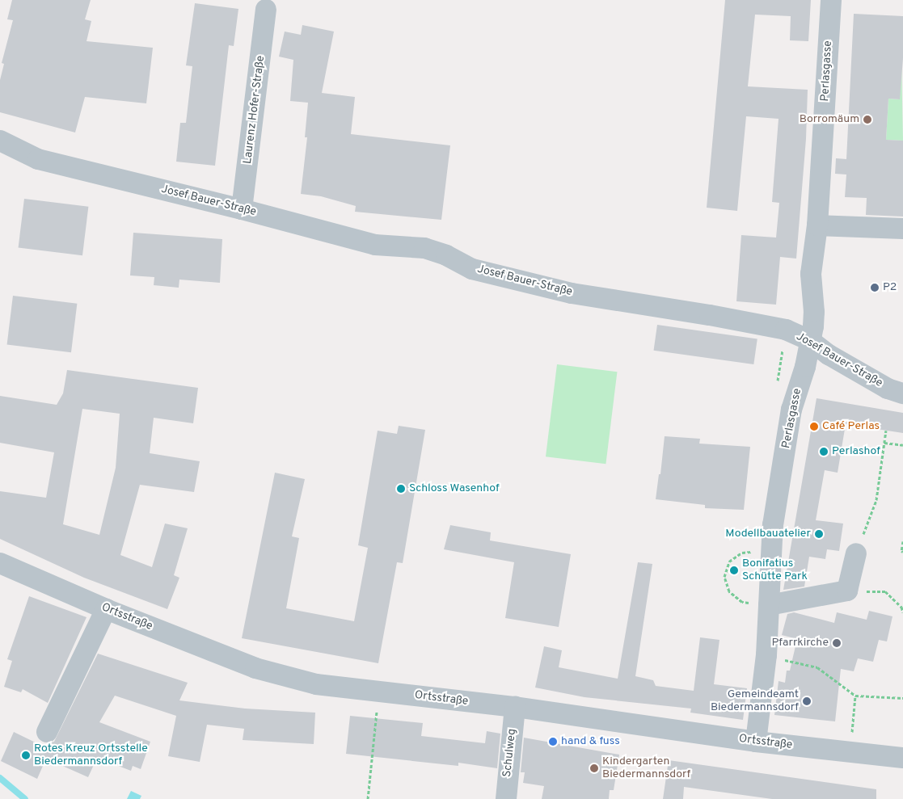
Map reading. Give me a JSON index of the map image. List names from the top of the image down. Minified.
{"streets":{"street":["Perlasgasse","Laurenz Hofer-Straße","Josef Bauer-Straße","Ortsstraße","Schulweg"]},"crossings":[["Perlasgasse","Josef Bauer-Straße"],["Perlasgasse","Ortsstraße"],["Laurenz Hofer-Straße","Josef Bauer-Straße"],["Ortsstraße","Schulweg"]],"places":["Borromäum","P2","Café Perlas","Perlashof","Schloss Wasenhof","Modellbauatelier","Bonifatius Schütte Park","Pfarrkirche","Gemeindeamt Biedermannsdorf","hand & fuss","Rotes Kreuz Ortsstelle Biedermannsdorf","Kindergarten Biedermannsdorf"]}
